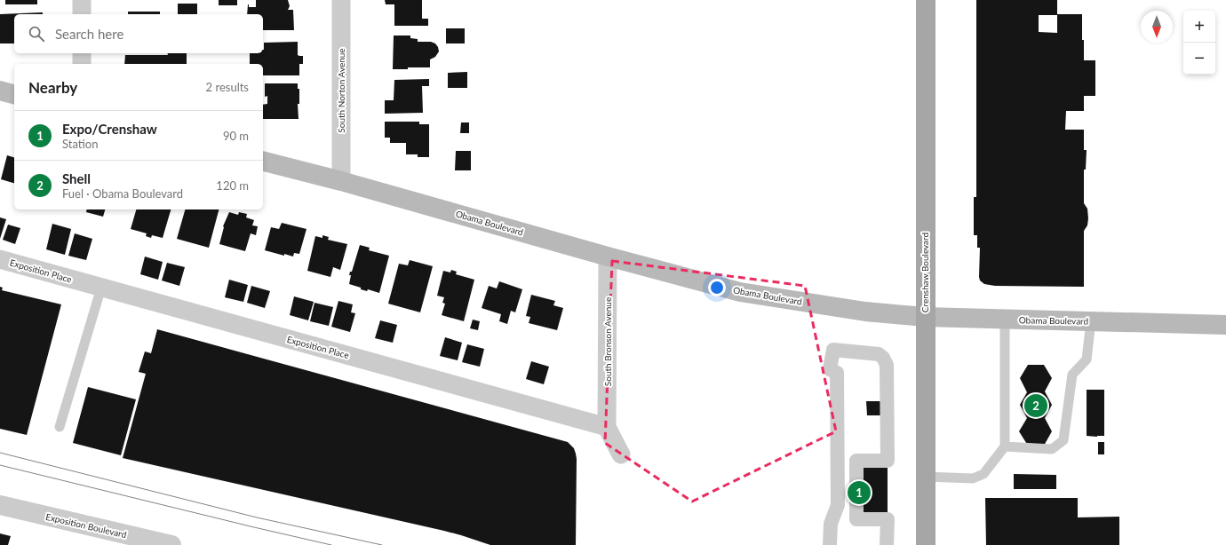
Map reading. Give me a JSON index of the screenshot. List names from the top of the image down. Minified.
{"streets":{"main road":["Obama Boulevard","Crenshaw Boulevard"],"street":["South Norton Avenue","Exposition Place","South Bronson Avenue","Exposition Boulevard"]},"crossings":[["South Norton Avenue","Obama Boulevard"],["Obama Boulevard","Crenshaw Boulevard"],["Obama Boulevard","South Bronson Avenue"],["Exposition Place","South Bronson Avenue"]],"north":"bottom","page":{"map_buttons":["+","−"],"search":"Search here","heading":["Nearby","2 results"],"list":[{"mark":"1","name":"Expo/Crenshaw","note":"Station","value":"90 m"},{"mark":"2","name":"Shell","note":"Fuel · Obama Boulevard","value":"120 m"}],"pins":["2","1"]}}
